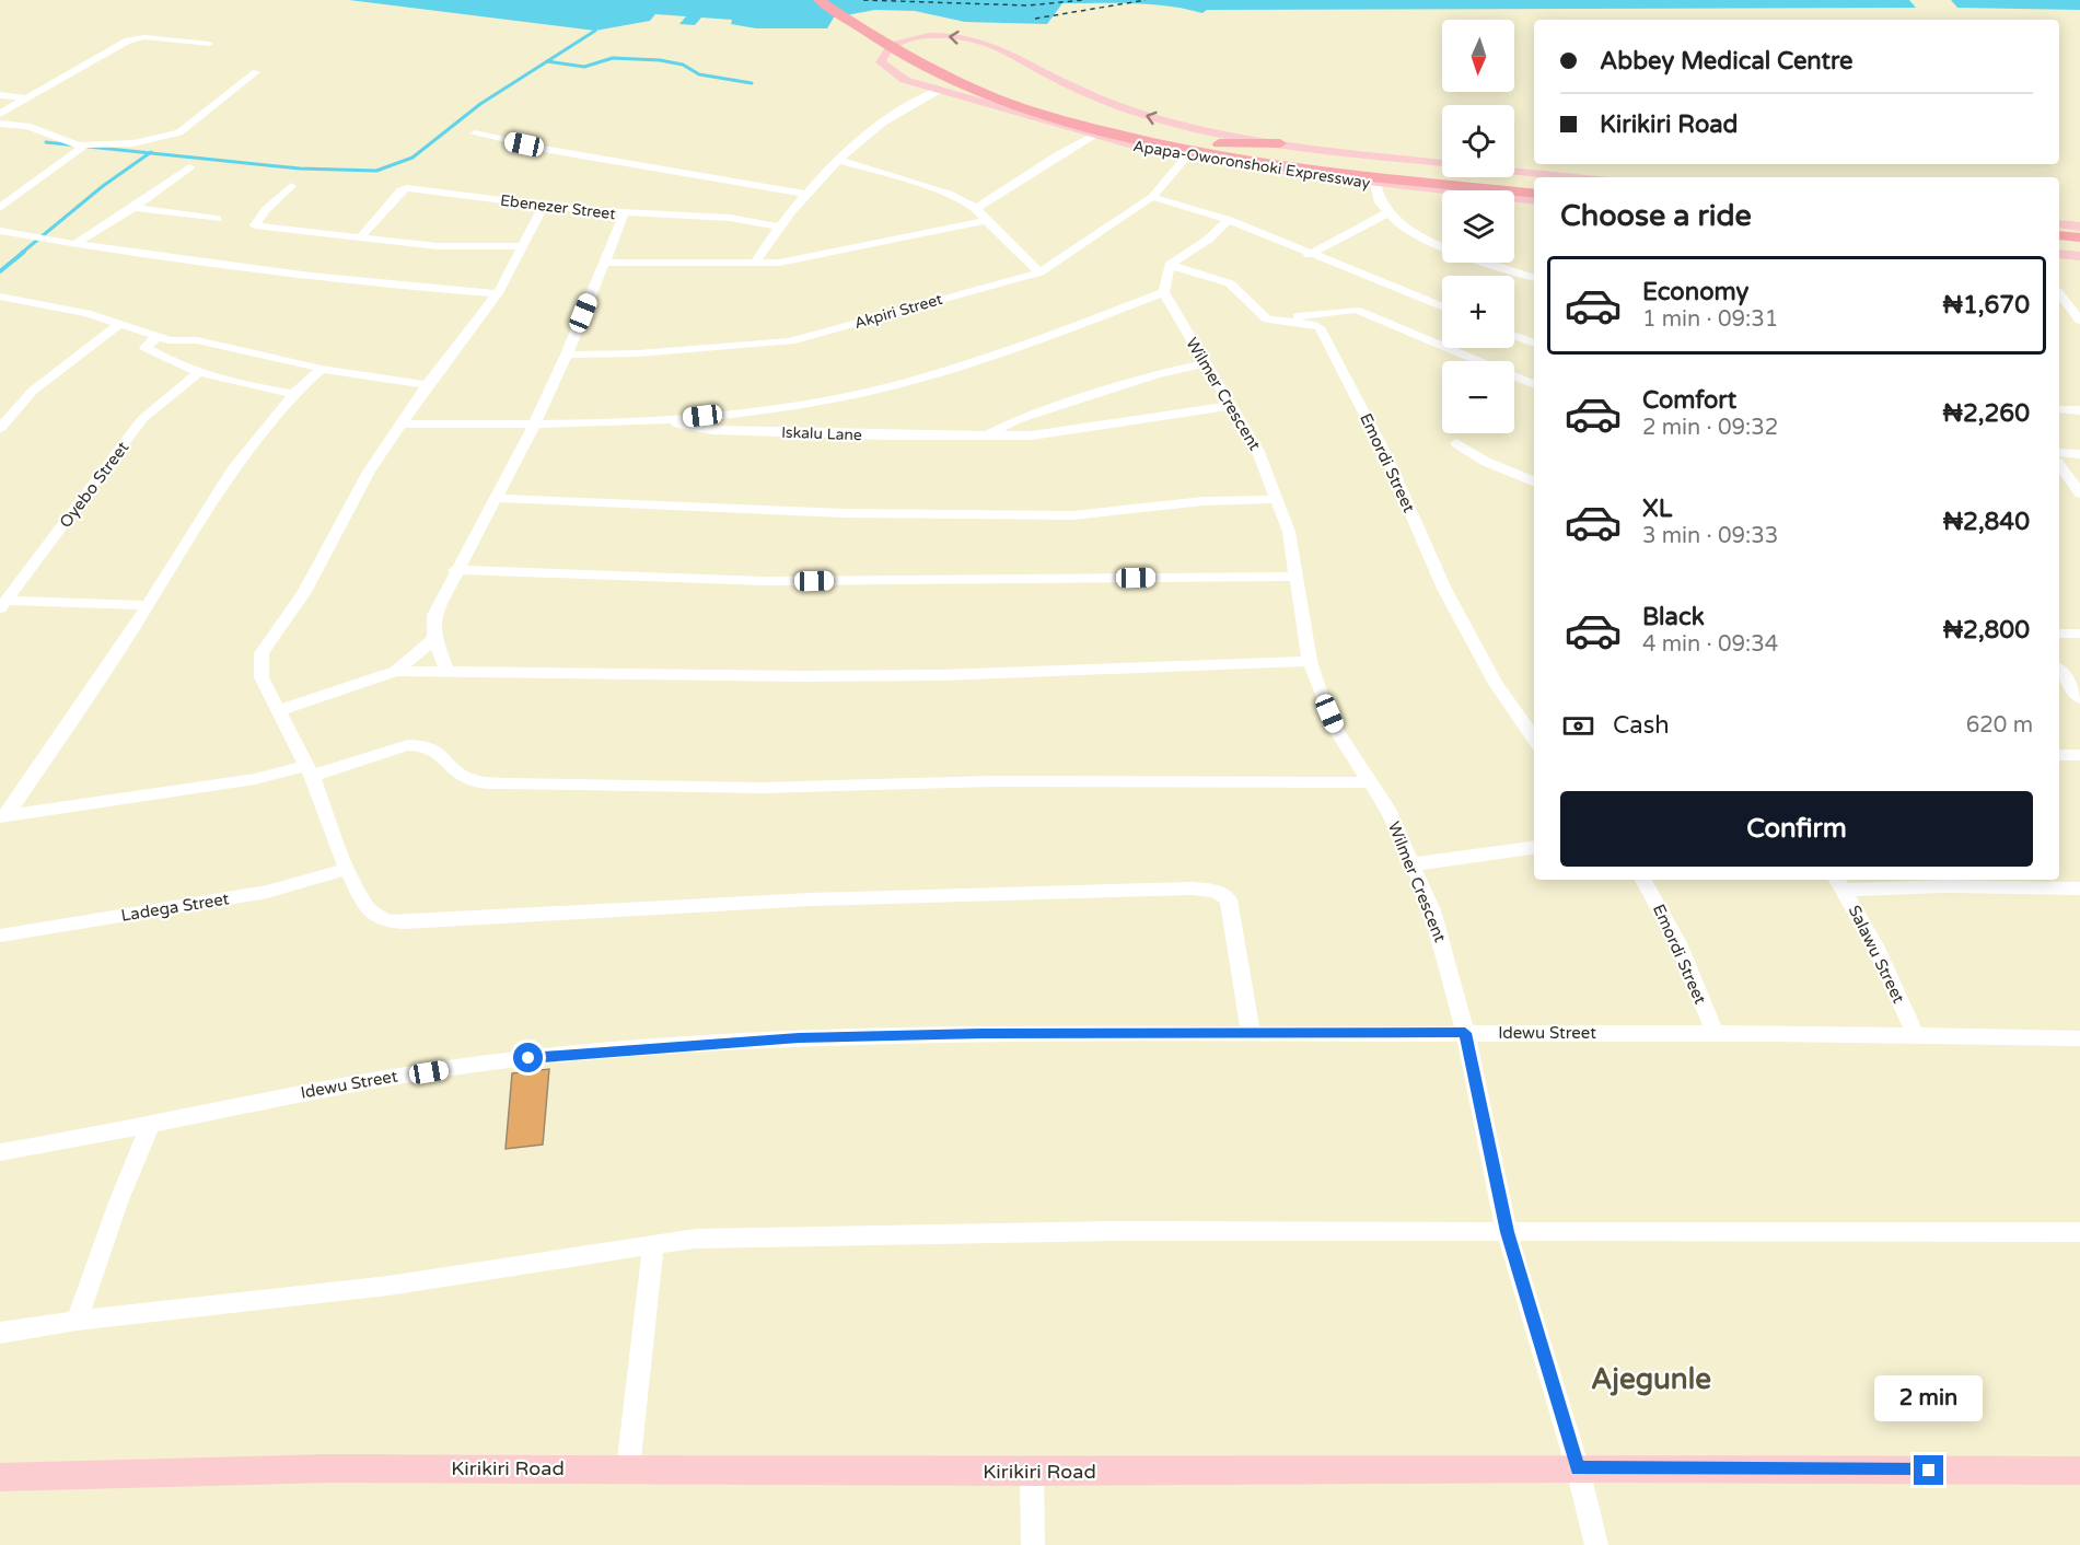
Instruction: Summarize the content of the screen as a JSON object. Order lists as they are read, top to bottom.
{
  "streets": {
    "highway": ["Apapa-Oworonshoki Expressway"],
    "main road": ["Kirikiri Road"],
    "street": [
      "Ebenezer Street",
      "Akpiri Street",
      "Wilmer Crescent",
      "Iskalu Lane",
      "Emordi Street",
      "Oyebo Street",
      "Ladega Street",
      "Salawu Street",
      "Idewu Street"
    ]
  },
  "crossings": [
    ["Apapa-Oworonshoki Expressway", "Akpiri Street"],
    ["Wilmer Crescent", "Iskalu Lane"],
    ["Wilmer Crescent", "Idewu Street"],
    ["Wilmer Crescent", "Kirikiri Road"],
    ["Emordi Street", "Idewu Street"],
    ["Salawu Street", "Idewu Street"]
  ],
  "districts": ["Ajegunle"],
  "north": "bottom",
  "page": {
    "map_buttons": ["+", "−"],
    "banner": ["Abbey Medical Centre", "Kirikiri Road"],
    "heading": "Choose a ride",
    "list": [
      {
        "name": "Economy",
        "note": "1 min · 09:31",
        "value": "₦1,670"
      },
      {
        "name": "Comfort",
        "note": "2 min · 09:32",
        "value": "₦2,260"
      },
      {
        "name": "XL",
        "note": "3 min · 09:33",
        "value": "₦2,840"
      },
      {
        "name": "Black",
        "note": "4 min · 09:34",
        "value": "₦2,800"
      }
    ],
    "pay": ["Cash", "620 m"],
    "buttons": "Confirm",
    "bubble": "2 min"
  }
}
